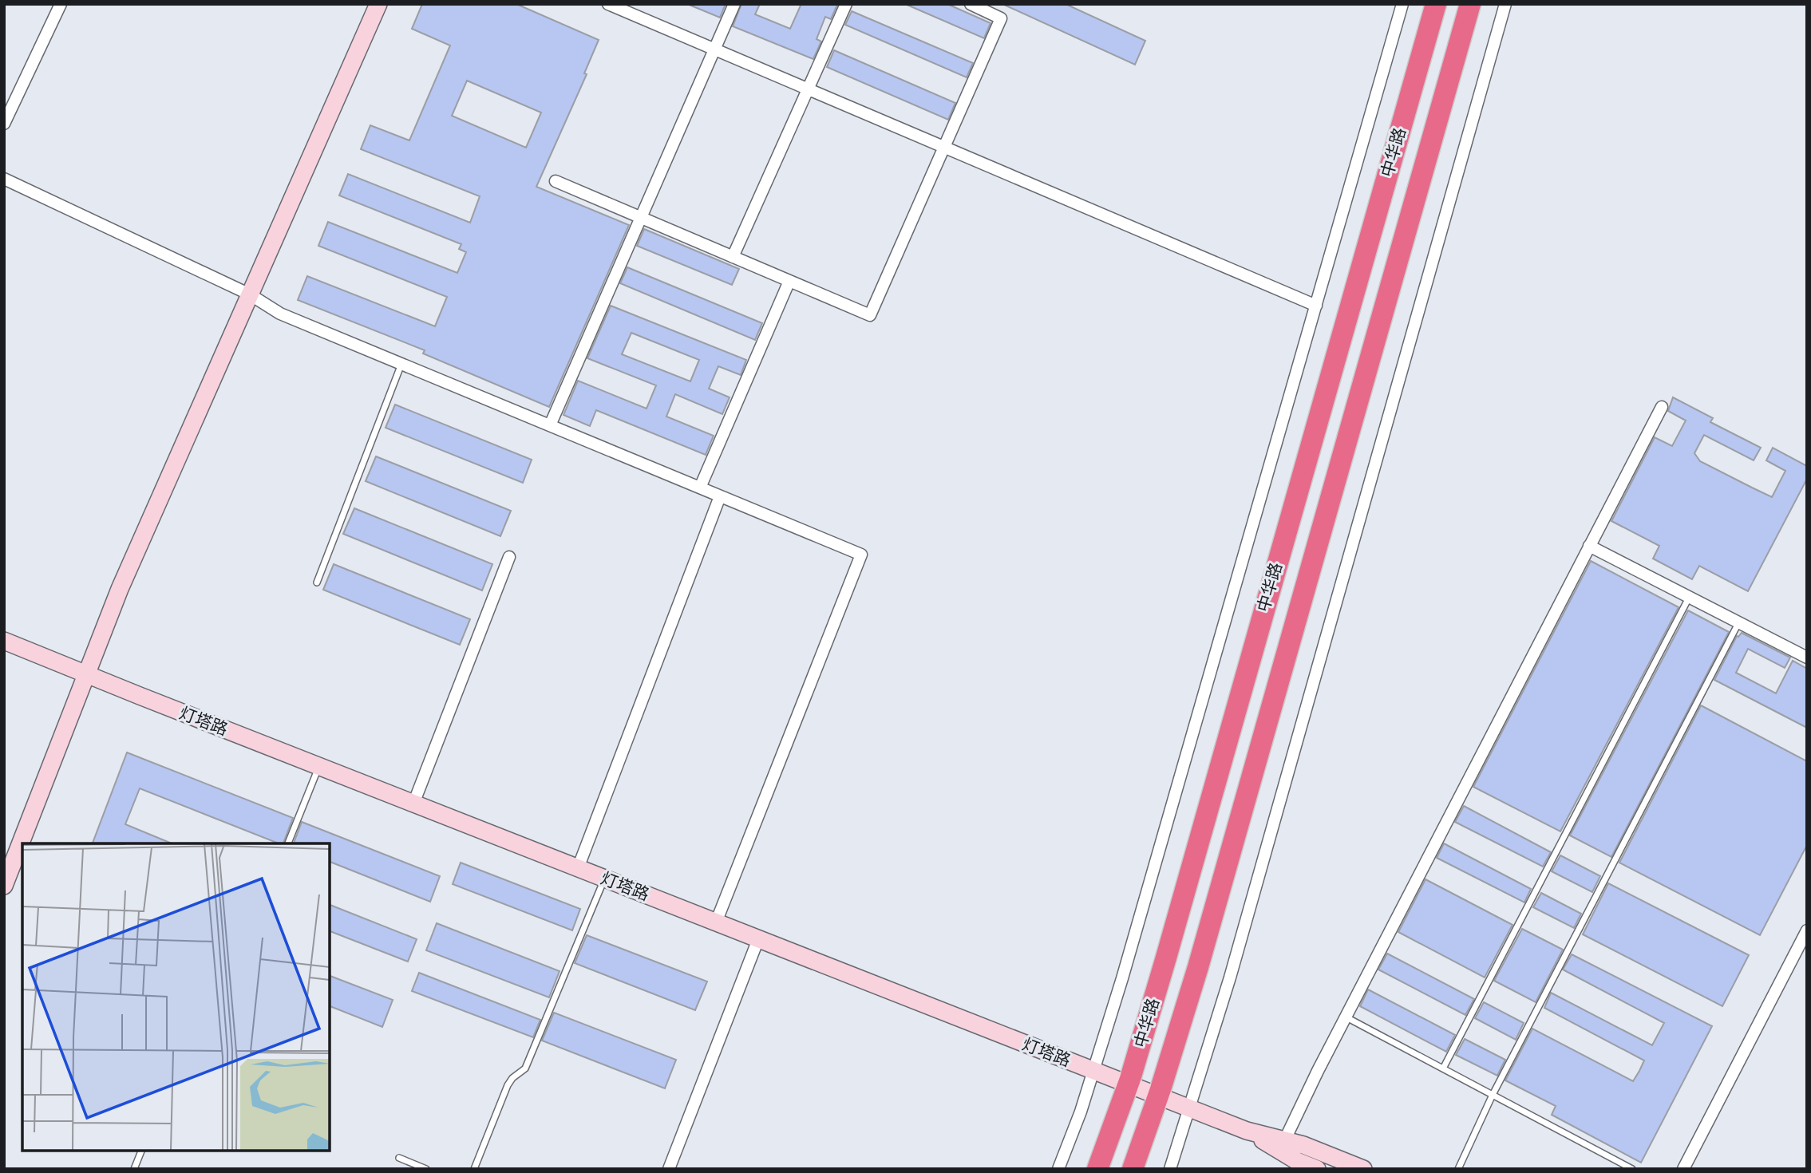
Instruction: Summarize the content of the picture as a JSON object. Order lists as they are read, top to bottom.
{
  "streets": {
    "highway": ["中华路"],
    "street": ["灯塔路"]
  },
  "crossings": [
    ["中华路", "灯塔路"]
  ]
}
